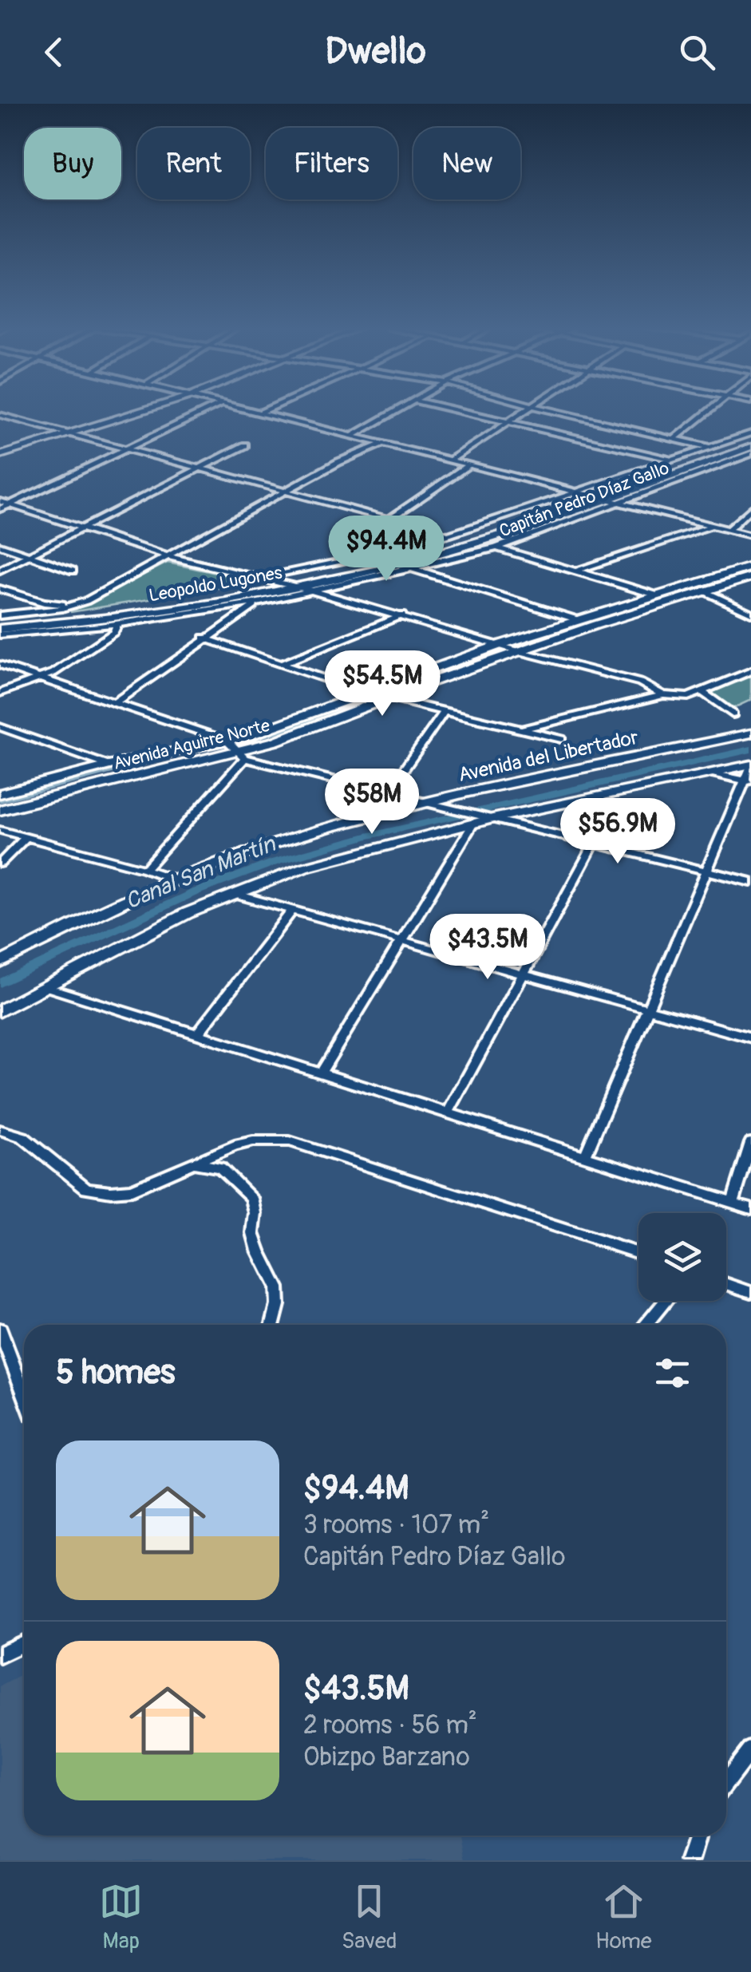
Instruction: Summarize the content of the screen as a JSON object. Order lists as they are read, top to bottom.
{
  "streets": {
    "main road": ["Leopoldo Lugones", "Avenida Aguirre Norte", "Avenida del Libertador"],
    "street": ["Capitán Pedro Díaz Gallo"]
  },
  "crossings": [
    ["Capitán Pedro Díaz Gallo", "Leopoldo Lugones"]
  ],
  "water": ["Canal San Martín"],
  "page": {
    "header": "Dwello",
    "chip": [
      "Buy",
      "Rent",
      "Filters",
      "New"
    ],
    "price": [
      "$94.4M",
      "$54.5M",
      "$58M",
      "$56.9M",
      "$43.5M"
    ],
    "heading": "5 homes",
    "list": [
      {
        "name": "$94.4M",
        "note": "3 rooms · 107 m² · Capitán Pedro Díaz Gallo"
      },
      {
        "name": "$43.5M",
        "note": "2 rooms · 56 m² · Obizpo Barzano"
      }
    ],
    "tabs": ["Map", "Saved", "Home"]
  }
}
